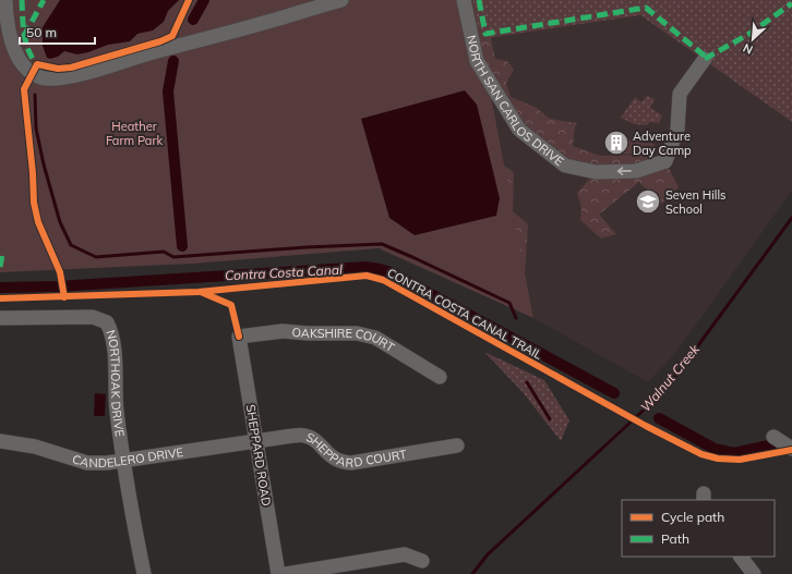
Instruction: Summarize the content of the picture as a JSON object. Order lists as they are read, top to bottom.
{
  "streets": {
    "street": [
      "NORTH SAN CARLOS DRIVE",
      "OAKSHIRE COURT",
      "NORTHOAK DRIVE",
      "SHEPPARD COURT",
      "CANDELERO DRIVE",
      "SHEPPARD ROAD"
    ],
    "cycle path": ["CONTRA COSTA CANAL TRAIL"]
  },
  "crossings": [
    ["OAKSHIRE COURT", "SHEPPARD ROAD"],
    ["NORTHOAK DRIVE", "CANDELERO DRIVE"],
    ["SHEPPARD COURT", "CANDELERO DRIVE"],
    ["SHEPPARD COURT", "SHEPPARD ROAD"],
    ["CANDELERO DRIVE", "SHEPPARD ROAD"]
  ],
  "water": ["Contra Costa Canal", "Walnut Creek"],
  "parks": ["Heather Farm Park"],
  "places": {
    "building": ["Adventure Day Camp"],
    "school or university": ["Seven Hills School"]
  },
  "legend": ["Cycle path", "Path"],
  "scale_bar": "50 m",
  "north": "bottom left"
}
